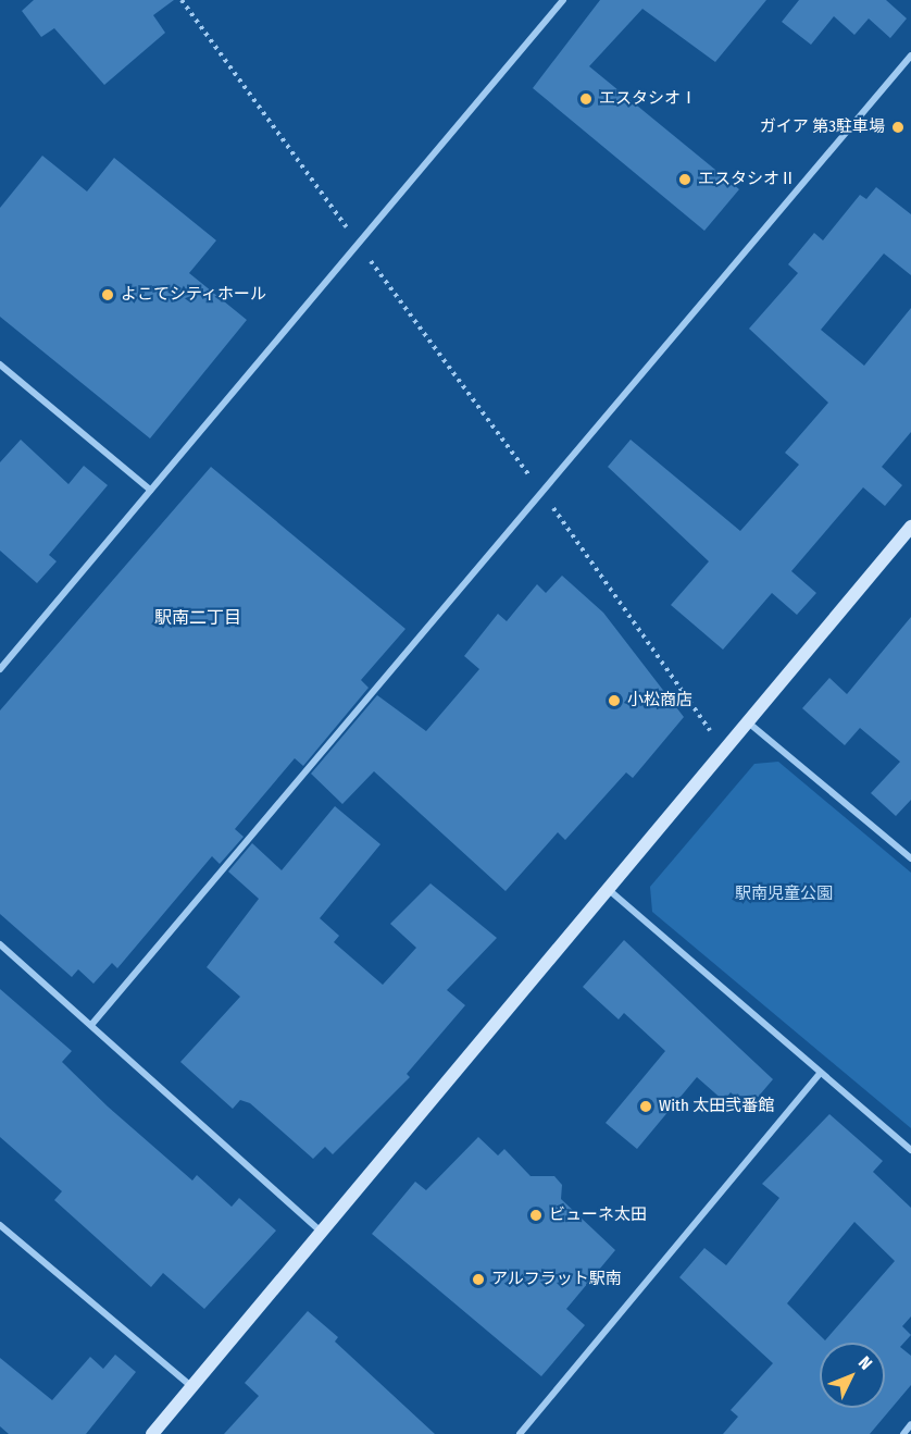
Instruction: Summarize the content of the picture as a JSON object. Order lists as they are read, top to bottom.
{
  "districts": ["駅南二丁目"],
  "parks": ["駅南児童公園"],
  "places": [
    "エスタシオⅠ",
    "ガイア 第3駐車場",
    "エスタシオⅡ",
    "よこてシティホール",
    "小松商店",
    "With 太田弐番館",
    "ビューネ太田",
    "アルフラット駅南"
  ],
  "north": "top right"
}
